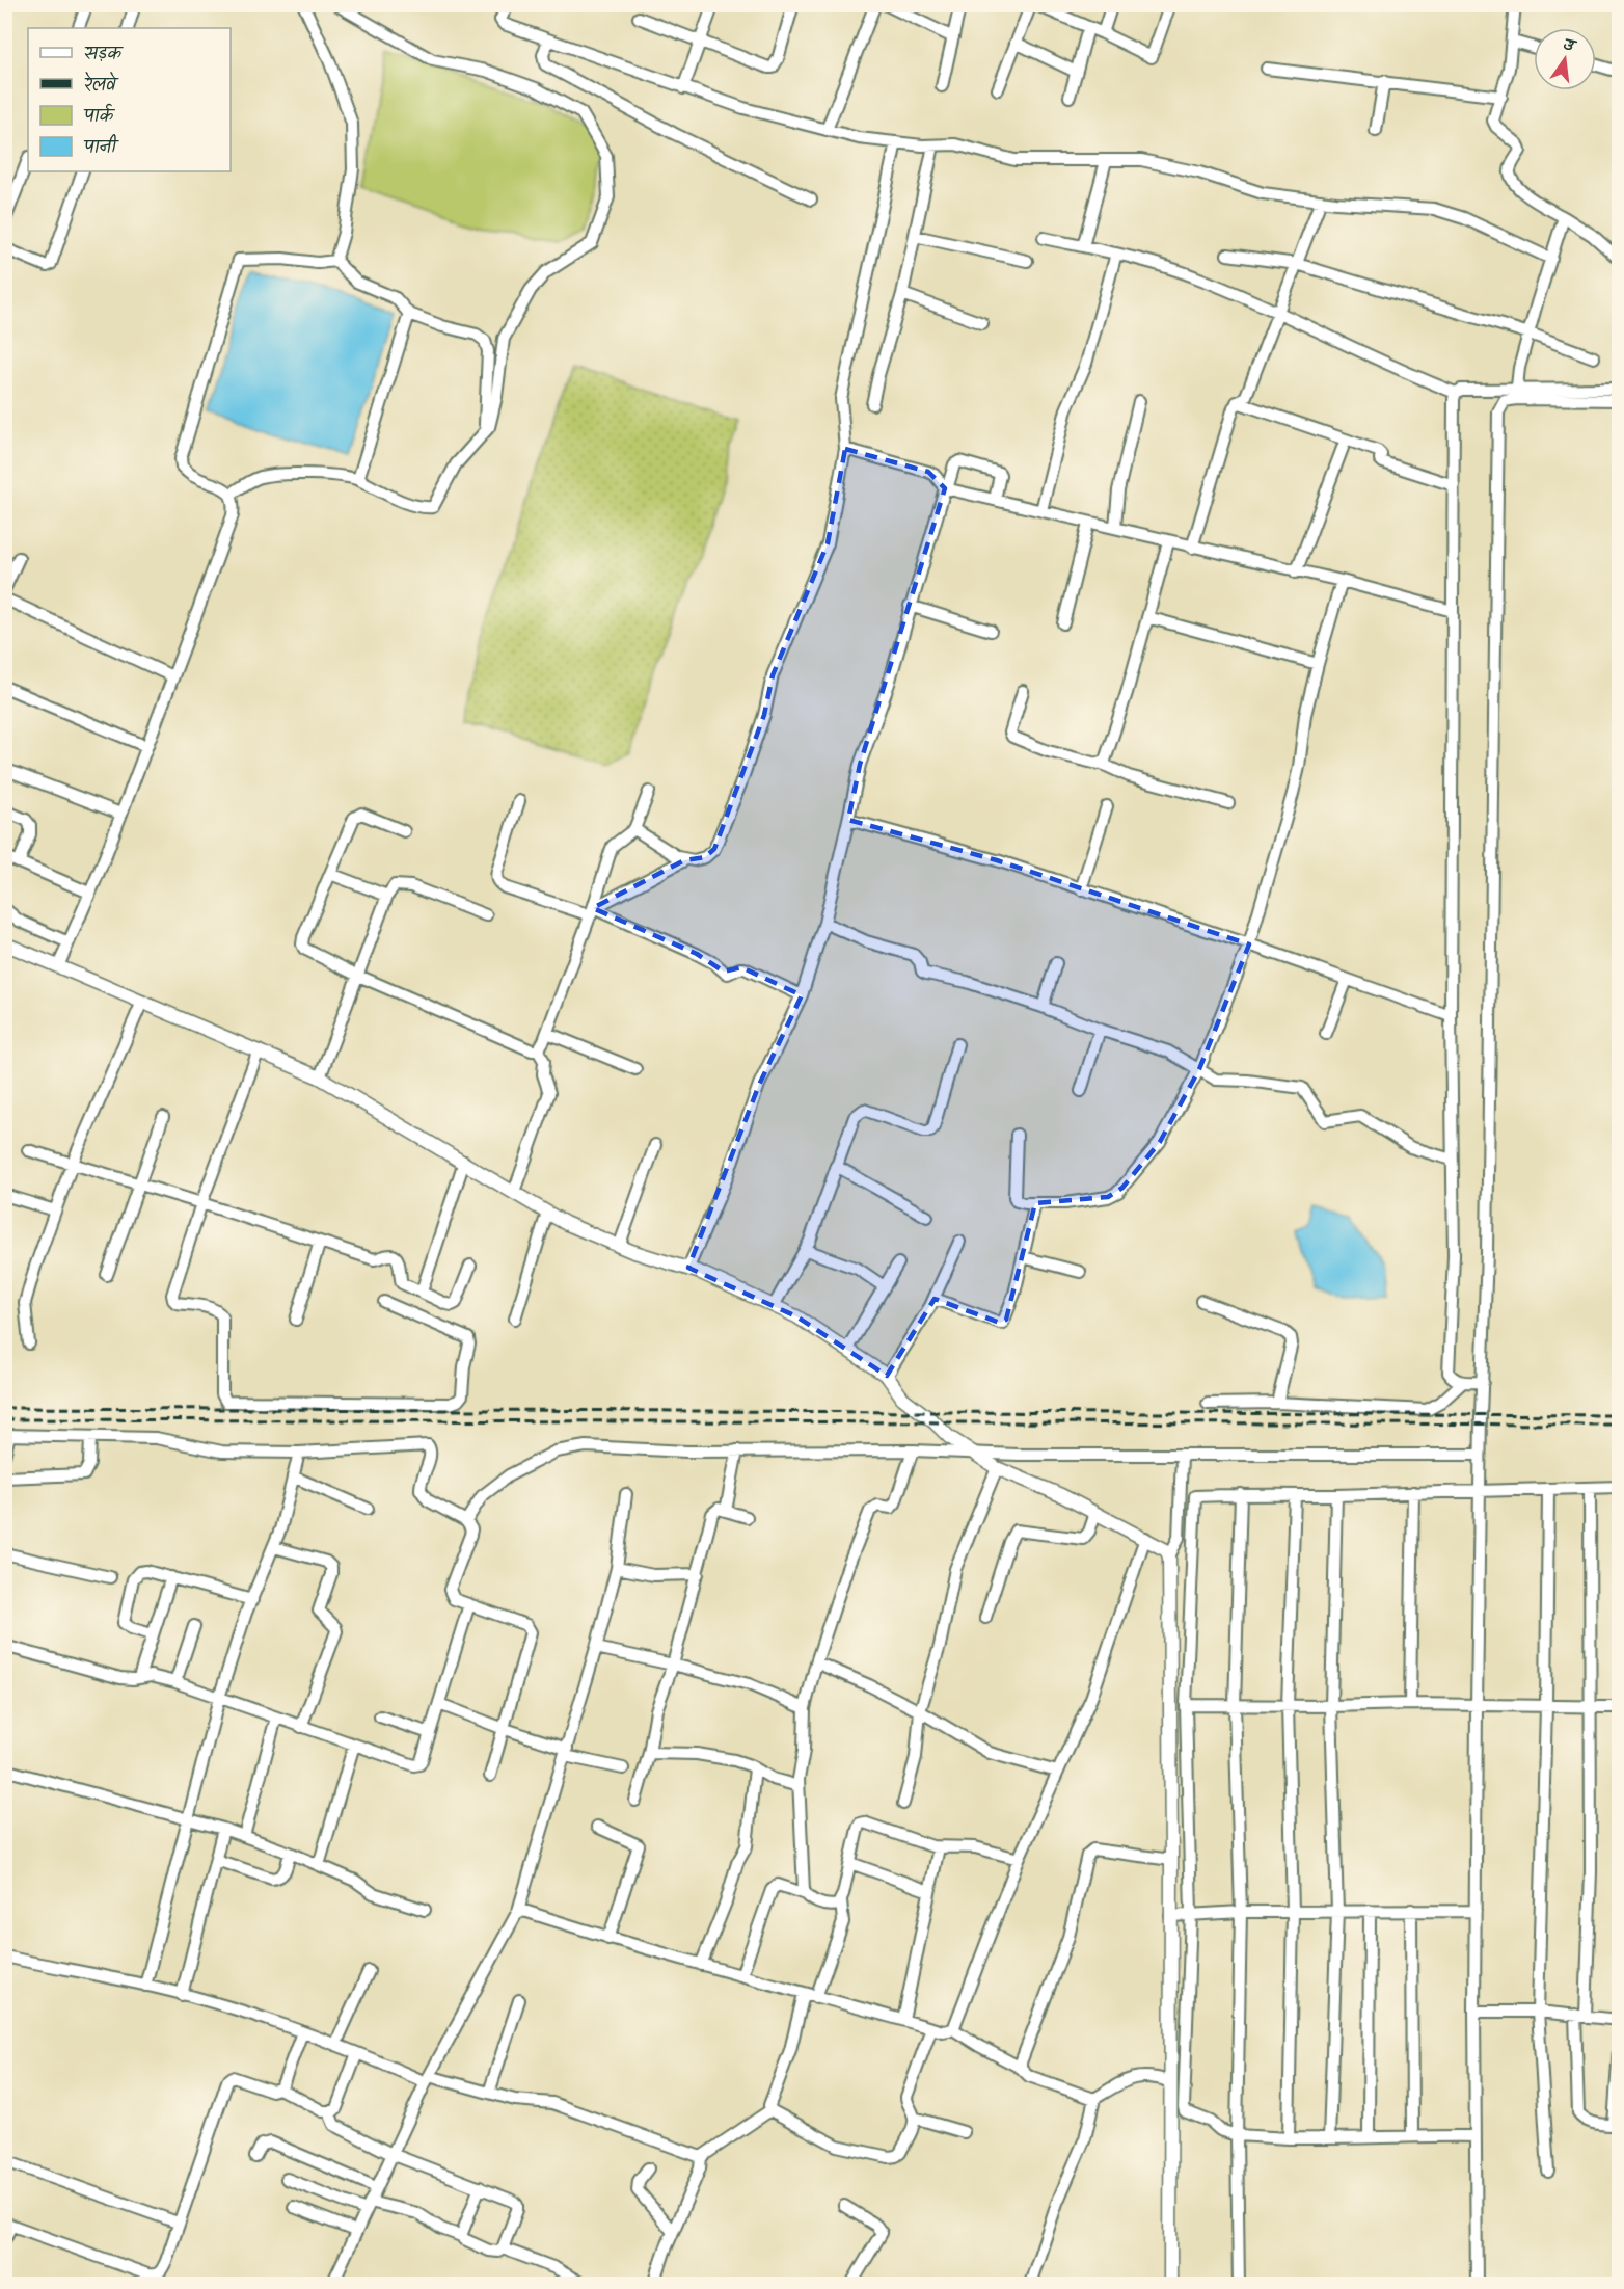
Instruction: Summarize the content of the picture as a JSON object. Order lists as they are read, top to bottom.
{
  "legend": [
    "सड़क",
    "रेलवे",
    "पार्क",
    "पानी"
  ],
  "north": "top"
}
